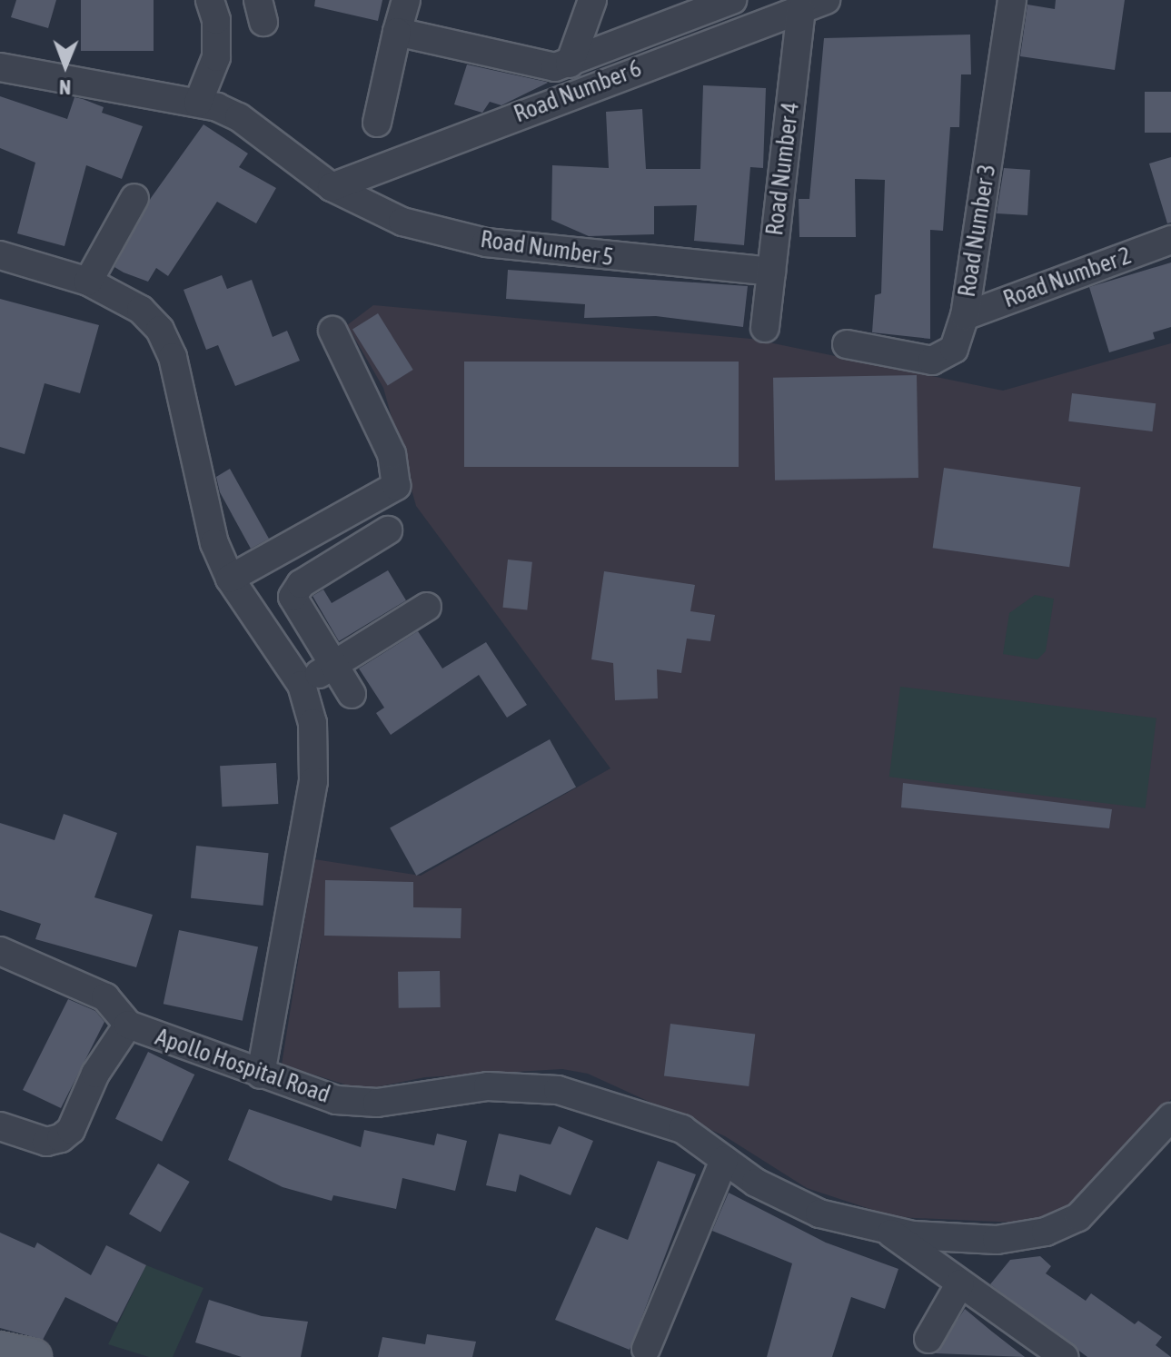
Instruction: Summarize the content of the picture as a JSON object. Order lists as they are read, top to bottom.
{
  "streets": {
    "street": [
      "Road Number 6",
      "Road Number 4",
      "Road Number 3",
      "Road Number 5",
      "Road Number 2",
      "Apollo Hospital Road"
    ]
  },
  "crossings": [
    ["Road Number 6", "Road Number 4"],
    ["Road Number 6", "Road Number 5"],
    ["Road Number 4", "Road Number 5"],
    ["Road Number 3", "Road Number 2"]
  ],
  "north": "bottom"
}
